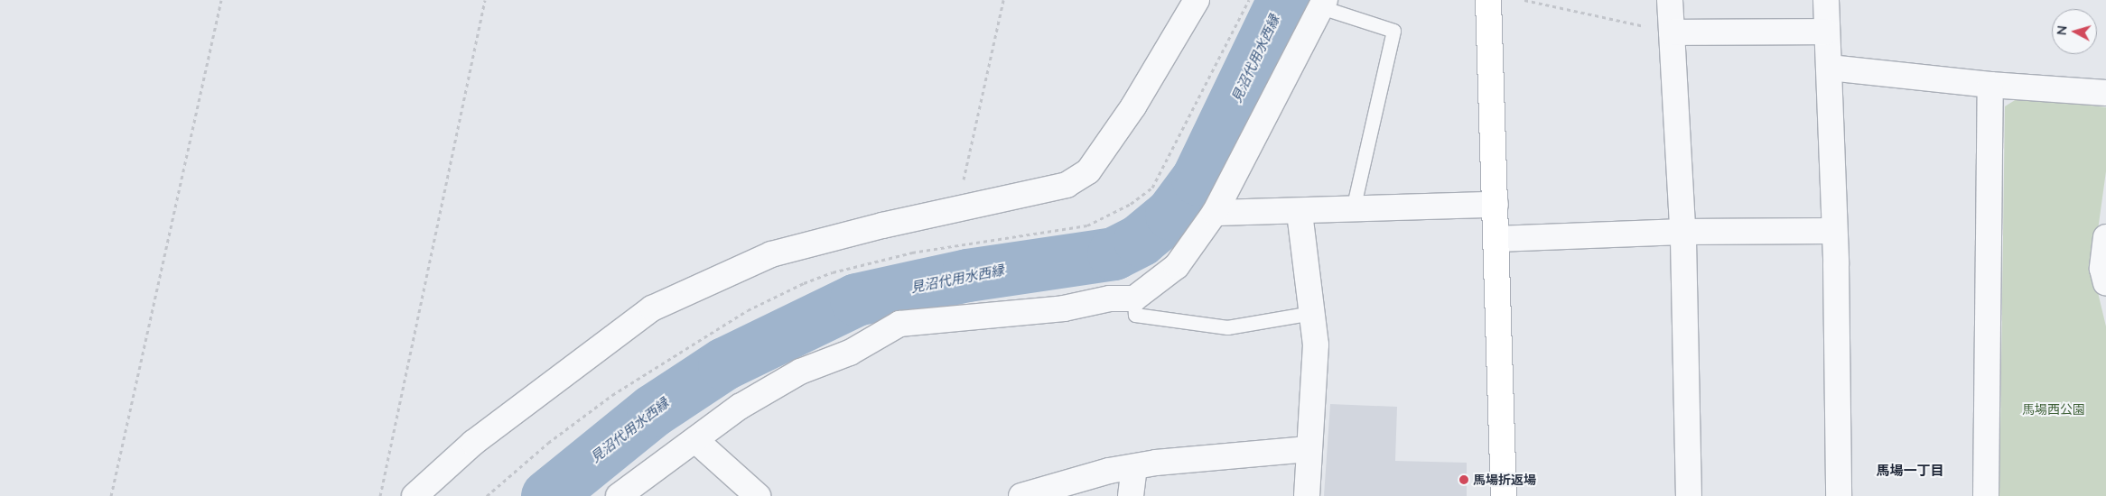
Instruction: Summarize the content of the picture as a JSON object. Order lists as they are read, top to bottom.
{
  "districts": ["馬場一丁目"],
  "water": ["見沼代用水西縁"],
  "parks": ["馬場西公園"],
  "places": ["馬場折返場"],
  "north": "left"
}
